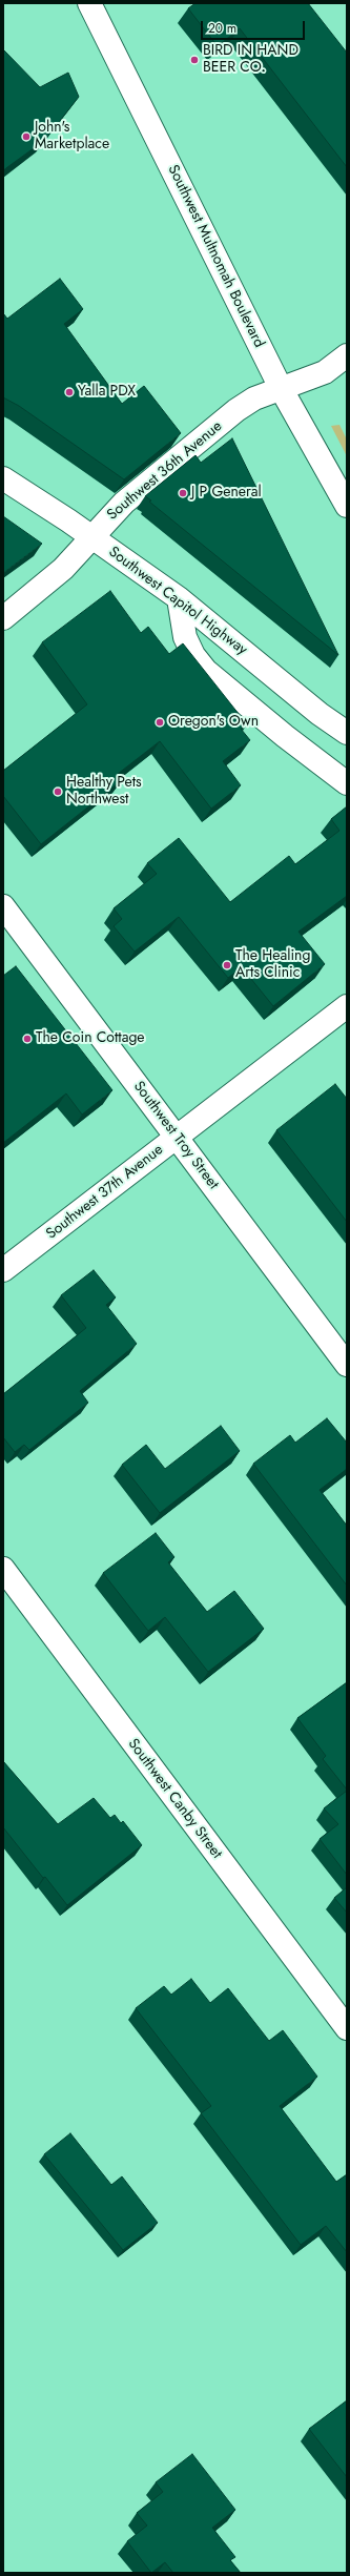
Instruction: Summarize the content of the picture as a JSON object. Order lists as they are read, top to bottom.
{
  "streets": {
    "street": [
      "Southwest Multnomah Boulevard",
      "Southwest 36th Avenue",
      "Southwest Capitol Highway",
      "Southwest Troy Street",
      "Southwest 37th Avenue",
      "Southwest Canby Street"
    ]
  },
  "crossings": [
    ["Southwest Multnomah Boulevard", "Southwest 36th Avenue"],
    ["Southwest 36th Avenue", "Southwest Capitol Highway"],
    ["Southwest Troy Street", "Southwest 37th Avenue"]
  ],
  "places": [
    "BIRD IN HAND BEER CO.",
    "John's Marketplace",
    "Yalla PDX",
    "J P General",
    "Oregon's Own",
    "Healthy Pets Northwest",
    "The Healing Arts Clinic",
    "The Coin Cottage"
  ],
  "scale_bar": "20 m"
}
